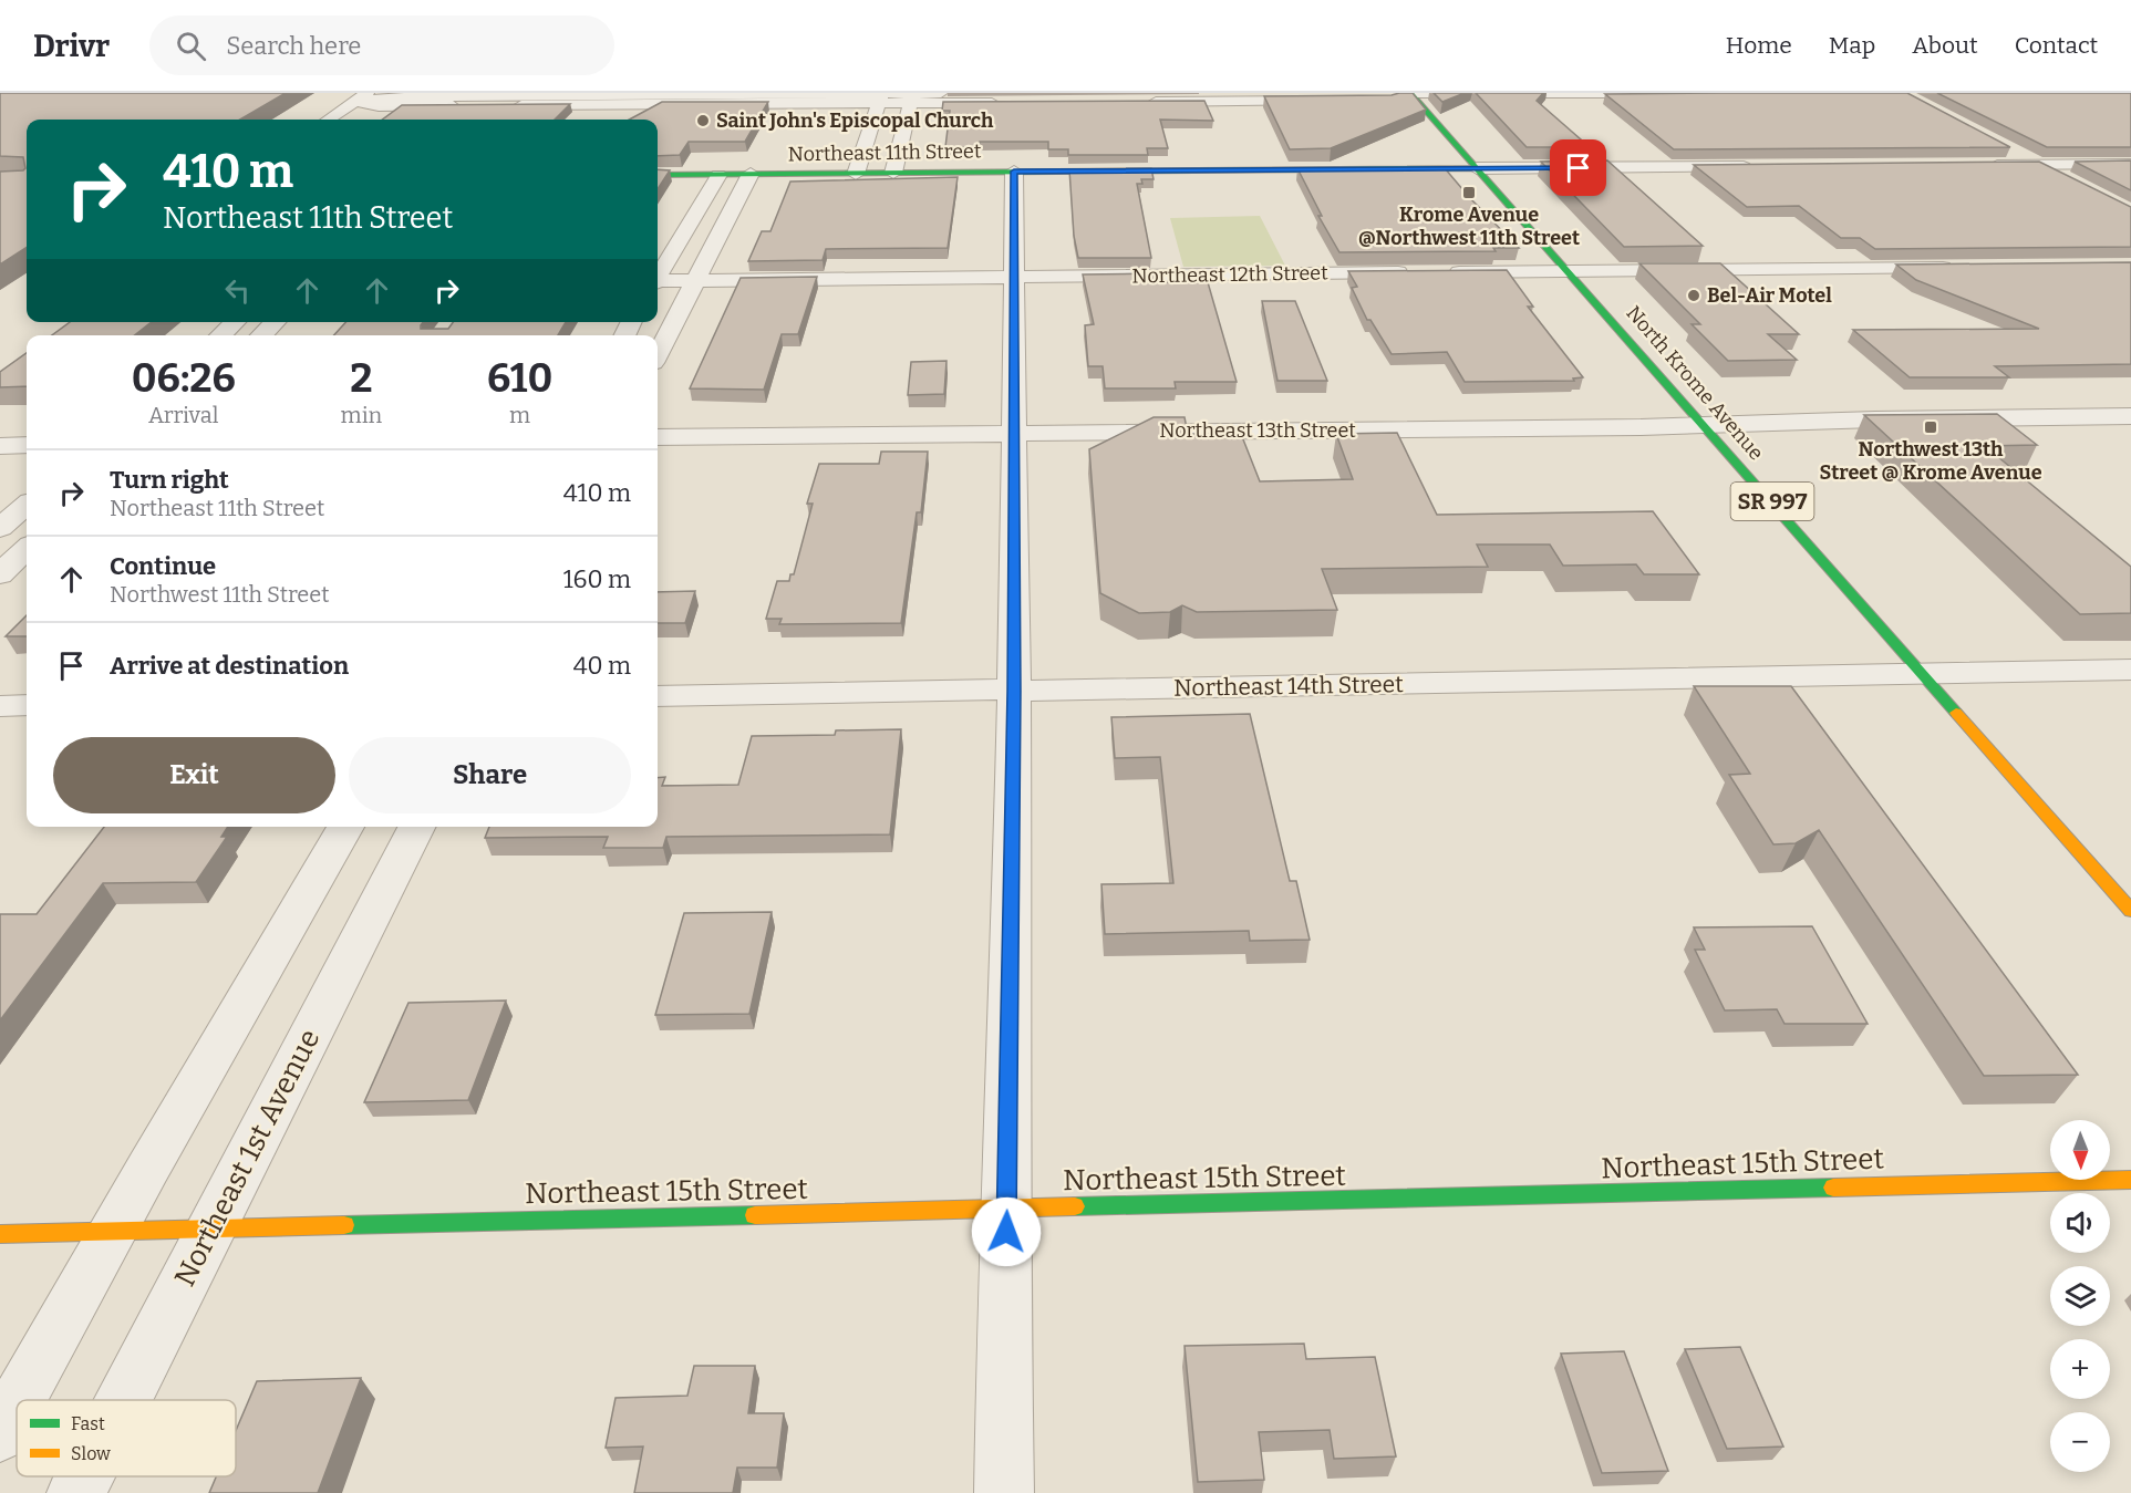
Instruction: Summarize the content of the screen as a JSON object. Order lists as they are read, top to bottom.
{
  "streets": {
    "main road": [
      "Northeast 11th Street",
      "North Krome Avenue",
      "SR 997",
      "Northeast 15th Street"
    ],
    "street": [
      "Northeast 12th Street",
      "Northeast 13th Street",
      "Northeast 14th Street",
      "Northeast 1st Avenue"
    ]
  },
  "crossings": [
    ["Northeast 11th Street", "North Krome Avenue"],
    ["North Krome Avenue", "Northeast 13th Street"],
    ["North Krome Avenue", "Northeast 14th Street"],
    ["Northeast 1st Avenue", "Northeast 15th Street"]
  ],
  "places": {
    "other": ["Saint John's Episcopal Church", "Bel-Air Motel"],
    "transit": ["Krome Avenue @Northwest 11th Street", "Northwest 13th Street @ Krome Avenue"]
  },
  "legend": ["Fast", "Slow"],
  "north": "bottom",
  "page": {
    "header": "Drivr",
    "search": "Search here",
    "nav": [
      "Home",
      "Map",
      "About",
      "Contact"
    ],
    "turn": ["410 m", "Northeast 11th Street"],
    "eta": [
      "06:26",
      "Arrival",
      "2",
      "min",
      "610",
      "m"
    ],
    "list": [
      {
        "name": "Turn right",
        "note": "Northeast 11th Street",
        "value": "410 m"
      },
      {
        "name": "Continue",
        "note": "Northwest 11th Street",
        "value": "160 m"
      },
      {
        "name": "Arrive at destination",
        "value": "40 m"
      }
    ],
    "buttons": ["Exit", "Share"],
    "map_buttons": ["+", "−"]
  }
}
